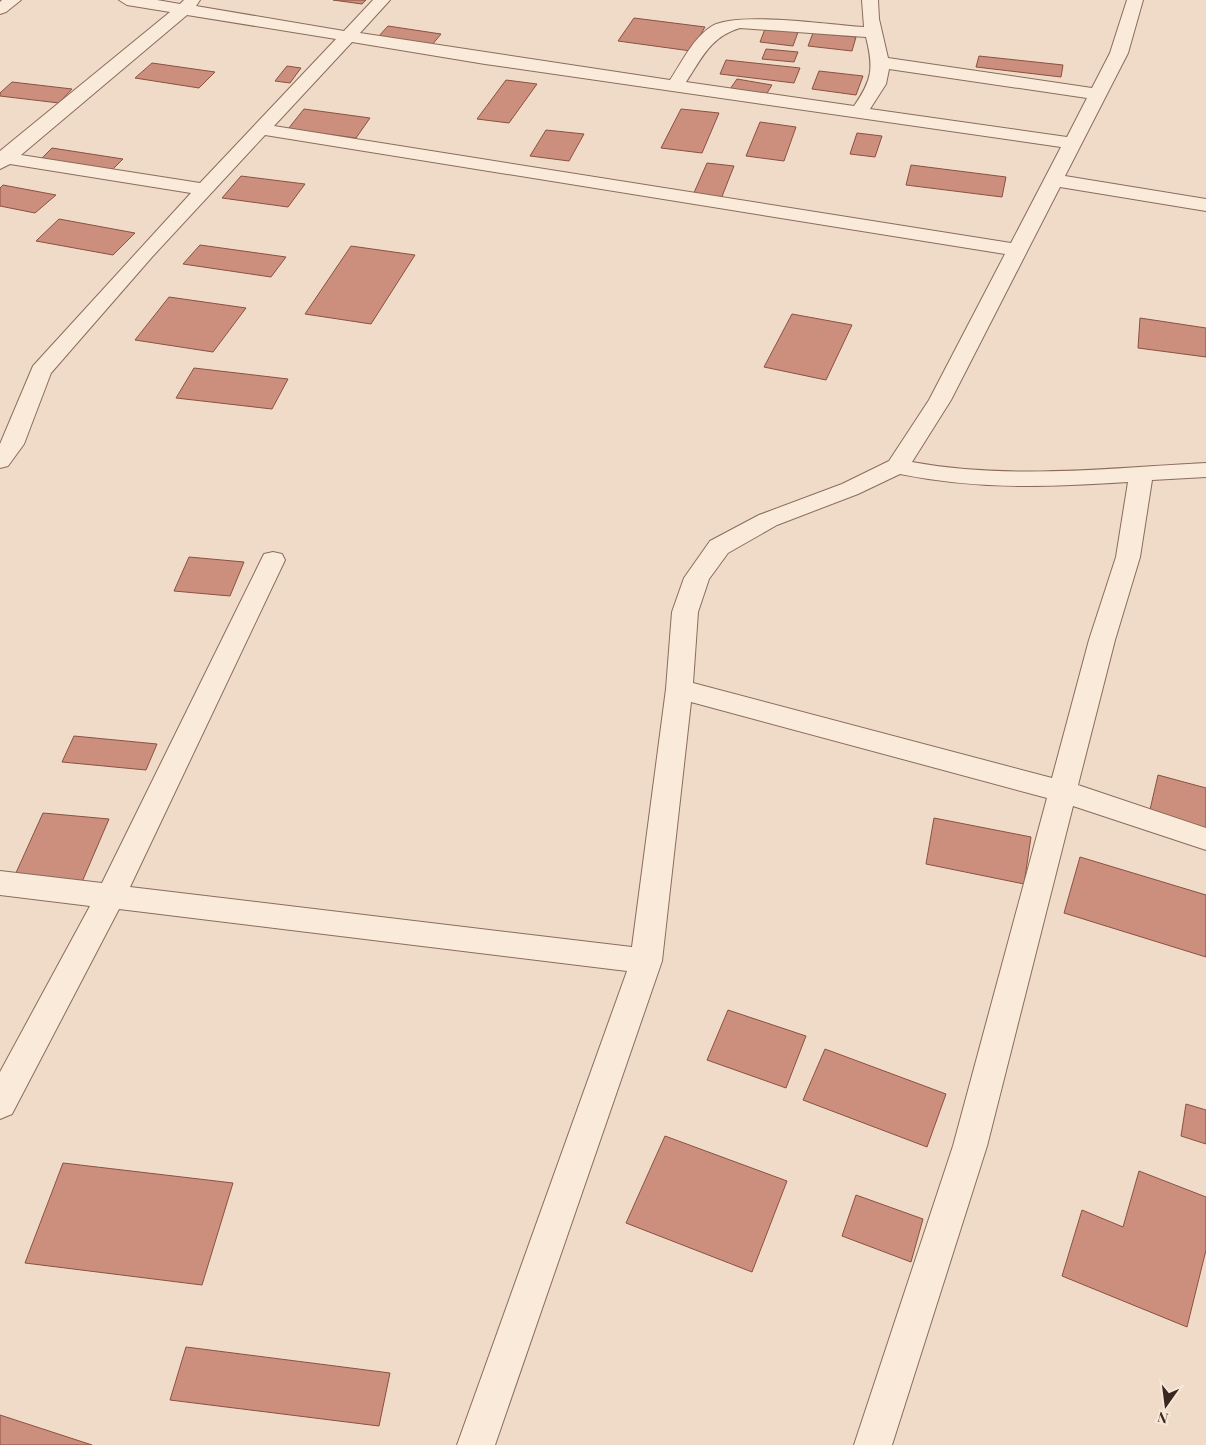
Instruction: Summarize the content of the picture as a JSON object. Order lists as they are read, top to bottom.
{
  "north": "bottom"
}
